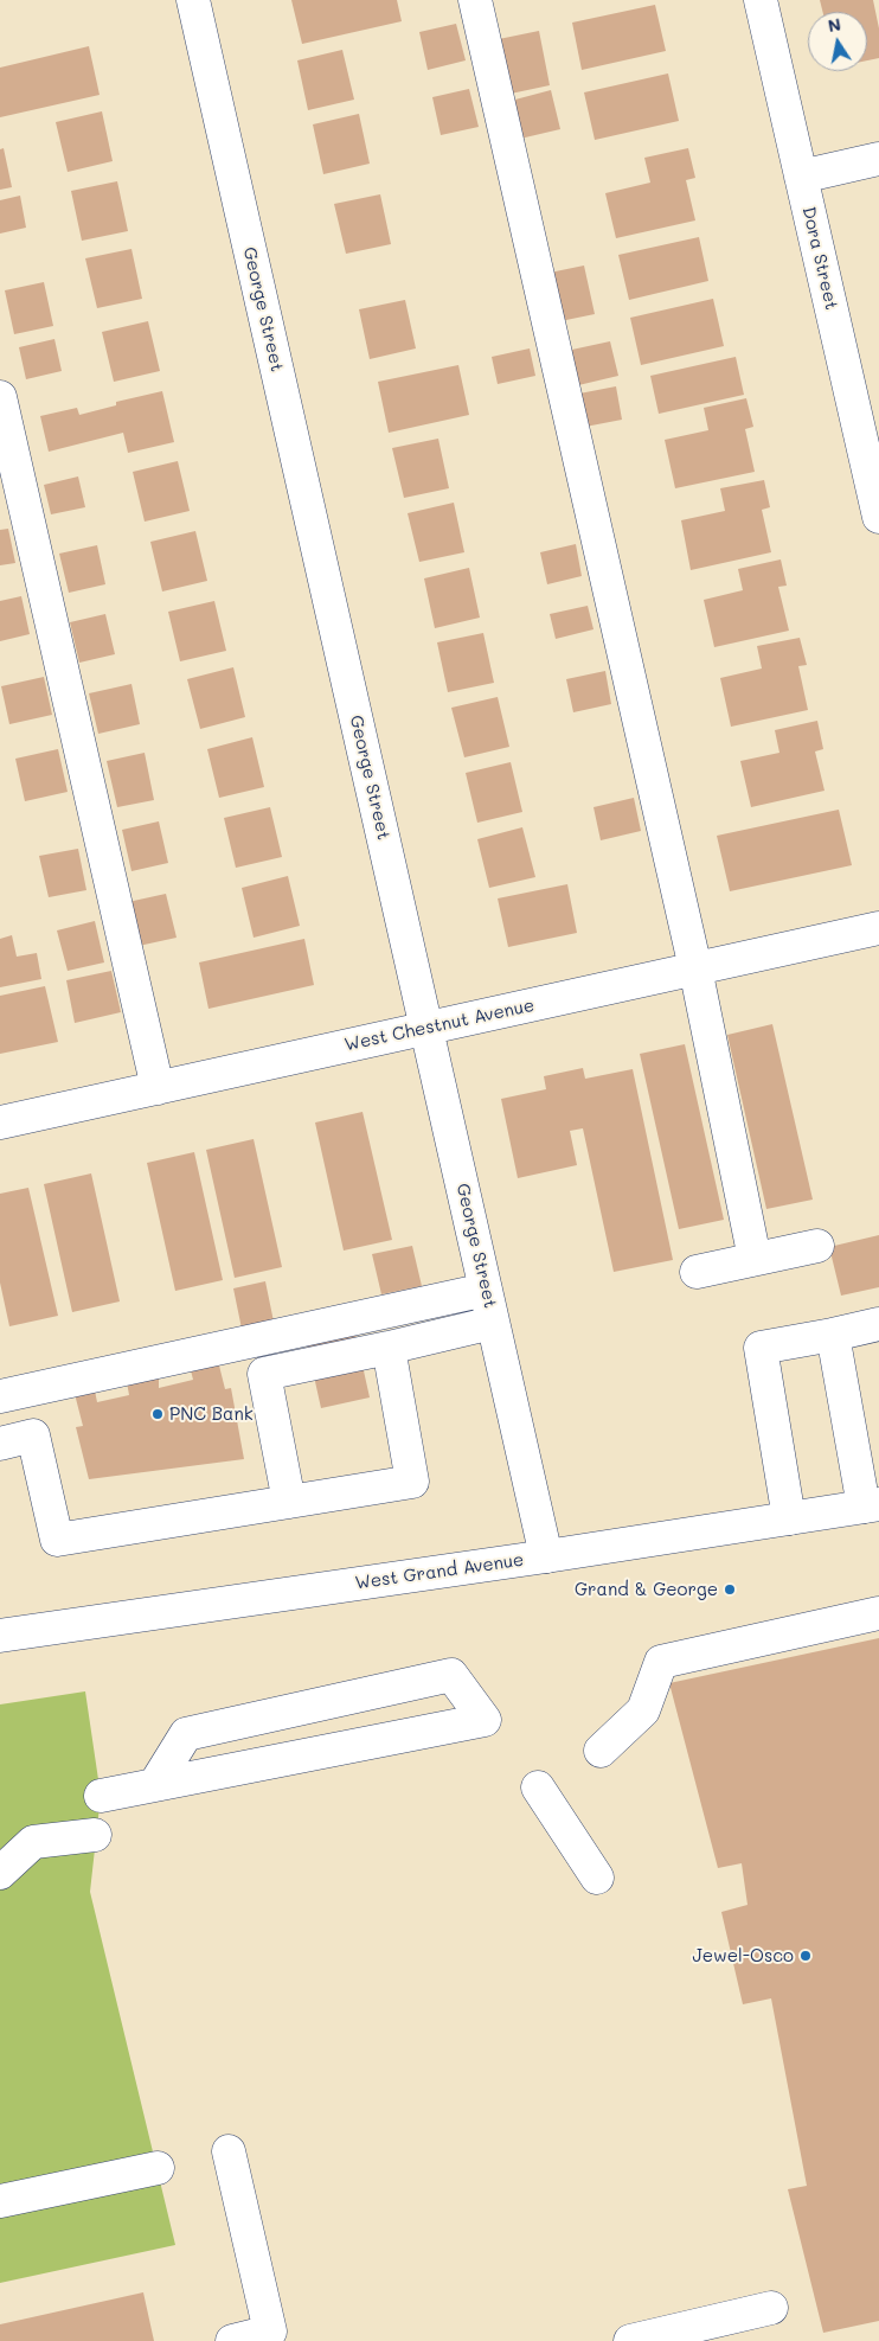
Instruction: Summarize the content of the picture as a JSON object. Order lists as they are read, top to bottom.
{
  "streets": {
    "street": [
      "Dora Street",
      "George Street",
      "West Chestnut Avenue",
      "West Grand Avenue"
    ]
  },
  "crossings": [
    ["George Street", "West Chestnut Avenue"],
    ["George Street", "West Grand Avenue"]
  ],
  "places": ["PNC Bank", "Grand & George", "Jewel-Osco"],
  "north": "top"
}
